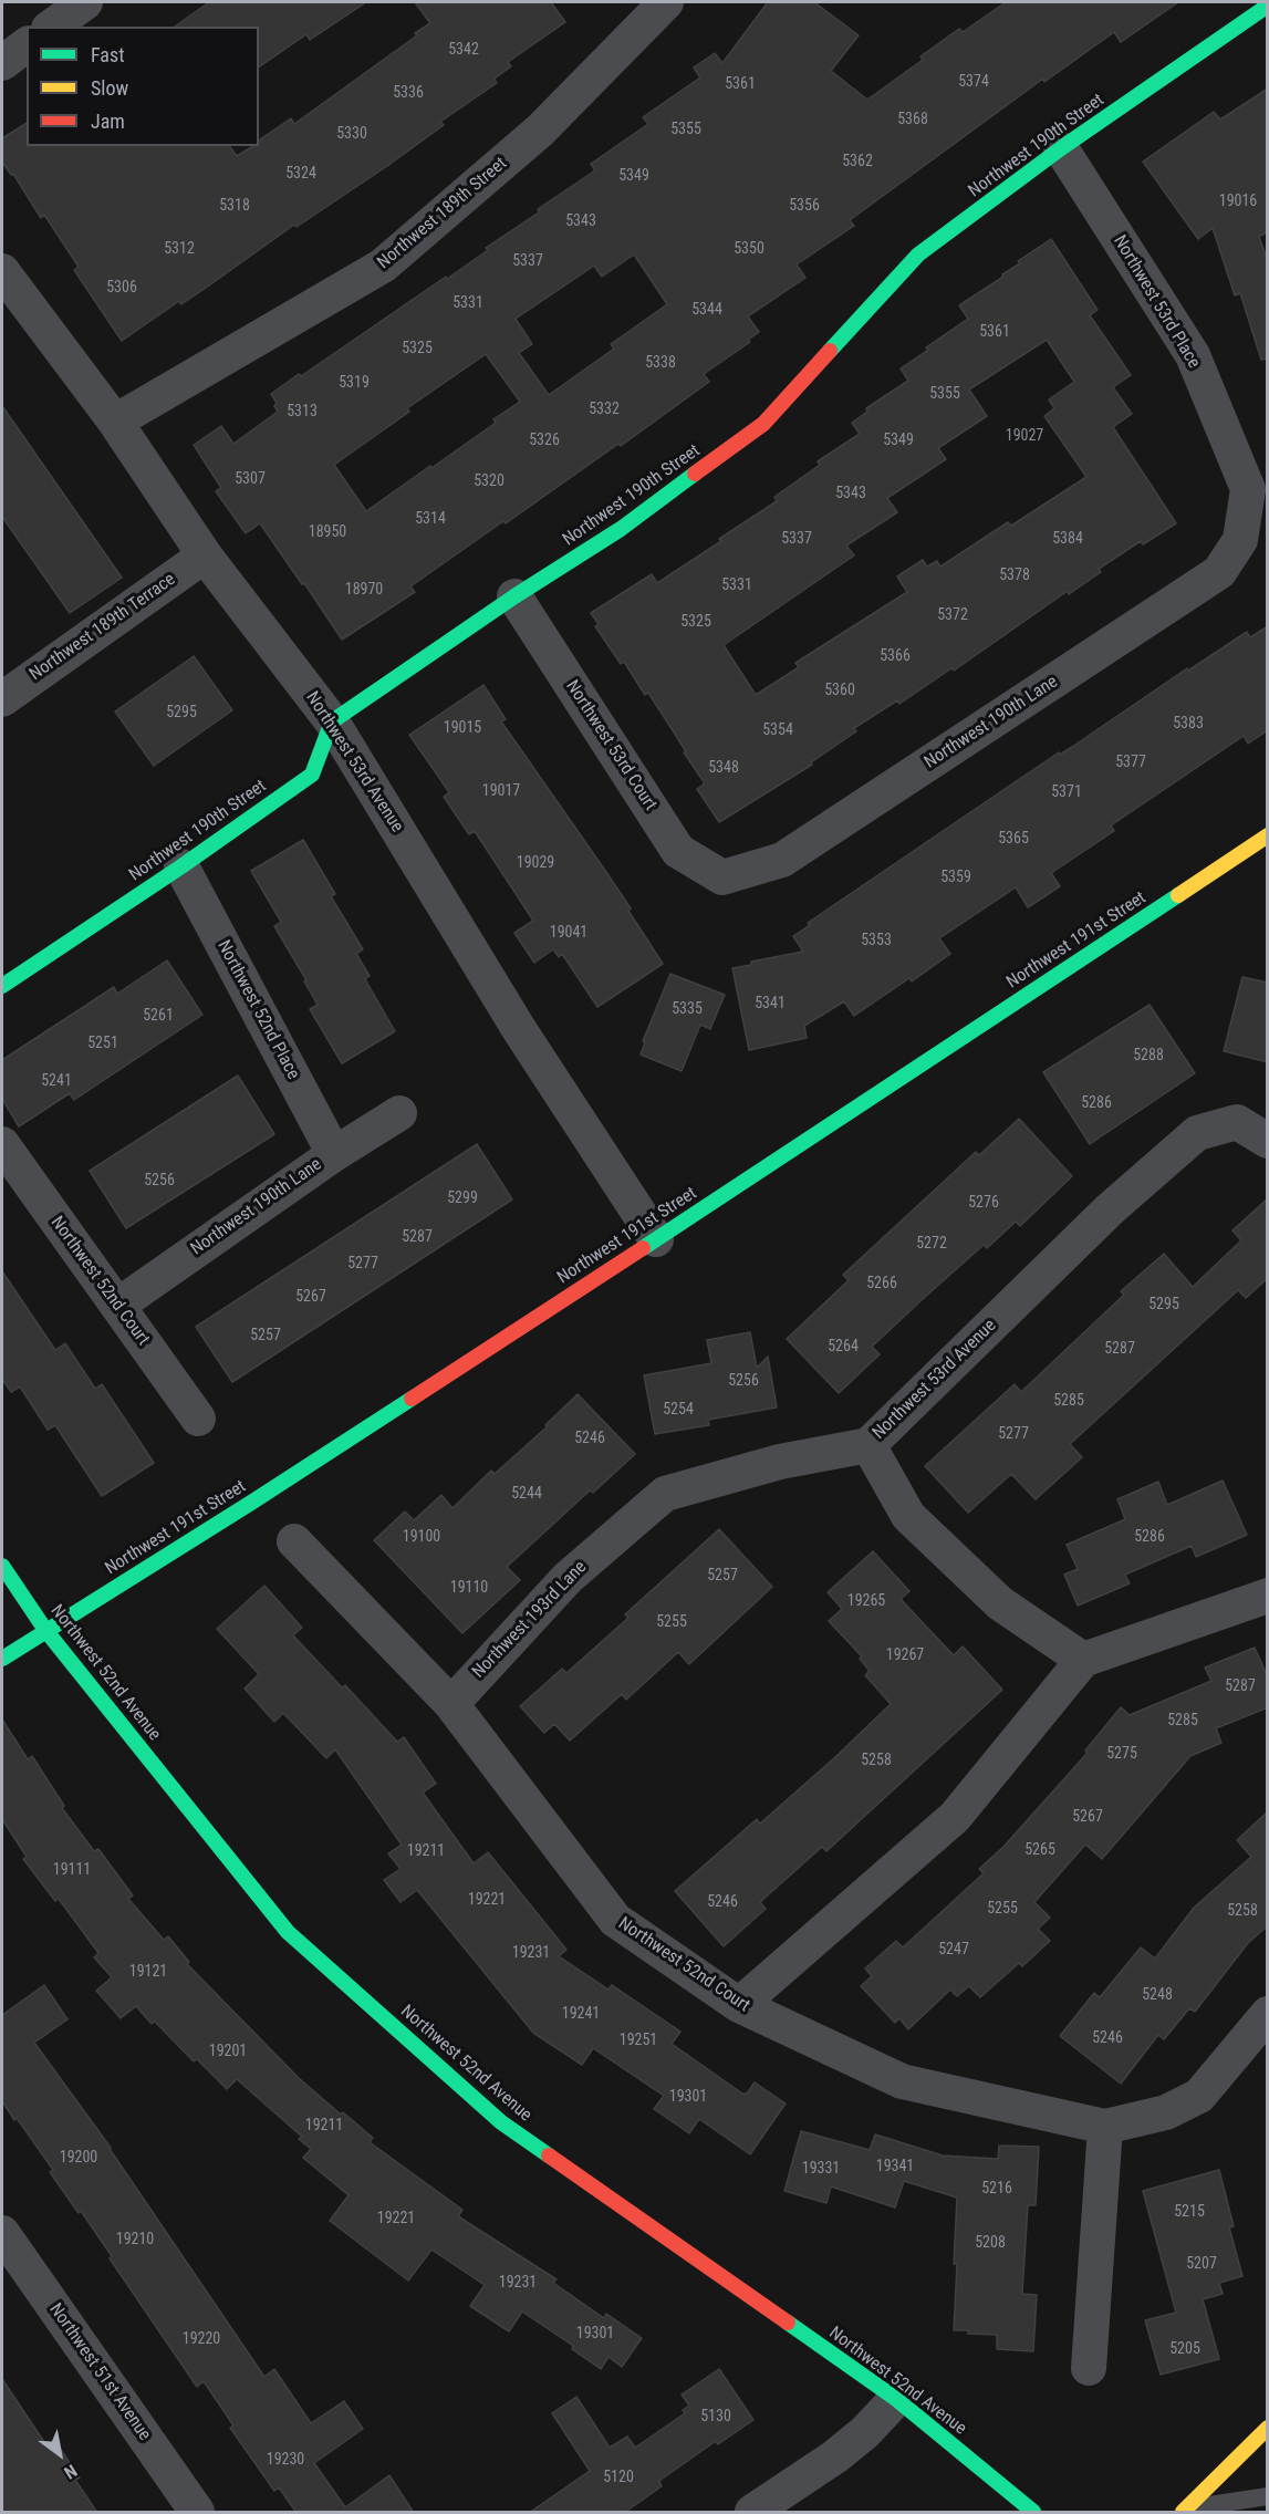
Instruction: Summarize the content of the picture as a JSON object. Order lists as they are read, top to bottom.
{
  "streets": {
    "street": [
      "Northwest 190th Street",
      "Northwest 189th Street",
      "Northwest 53rd Place",
      "Northwest 189th Terrace",
      "Northwest 190th Lane",
      "Northwest 53rd Court",
      "Northwest 53rd Avenue",
      "Northwest 191st Street",
      "Northwest 52nd Place",
      "Northwest 52nd Court",
      "Northwest 193rd Lane",
      "Northwest 52nd Avenue",
      "Northwest 51st Avenue"
    ]
  },
  "crossings": [
    ["Northwest 190th Street", "Northwest 53rd Place"],
    ["Northwest 190th Street", "Northwest 53rd Court"],
    ["Northwest 190th Street", "Northwest 53rd Avenue"],
    ["Northwest 190th Street", "Northwest 52nd Place"],
    ["Northwest 189th Street", "Northwest 53rd Avenue"],
    ["Northwest 53rd Place", "Northwest 190th Lane"],
    ["Northwest 189th Terrace", "Northwest 53rd Avenue"],
    ["Northwest 190th Lane", "Northwest 53rd Court"],
    ["Northwest 190th Lane", "Northwest 52nd Place"],
    ["Northwest 190th Lane", "Northwest 52nd Court"],
    ["Northwest 53rd Avenue", "Northwest 191st Street"],
    ["Northwest 53rd Avenue", "Northwest 193rd Lane"],
    ["Northwest 191st Street", "Northwest 52nd Avenue"],
    ["Northwest 52nd Court", "Northwest 193rd Lane"]
  ],
  "house_numbers": [
    "5342",
    "5374",
    "5361",
    "5336",
    "5368",
    "5355",
    "5330",
    "5362",
    "5324",
    "5349",
    "19016",
    "5318",
    "5356",
    "5343",
    "5312",
    "5350",
    "5337",
    "5306",
    "5331",
    "5344",
    "5361",
    "5325",
    "5338",
    "5319",
    "5355",
    "5332",
    "5313",
    "19027",
    "5326",
    "5349",
    "5307",
    "5320",
    "5343",
    "5314",
    "18950",
    "5337",
    "5384",
    "5378",
    "5331",
    "18970",
    "5372",
    "5325",
    "5366",
    "5360",
    "5295",
    "5383",
    "19015",
    "5354",
    "5377",
    "5348",
    "19017",
    "5371",
    "5365",
    "19029",
    "5359",
    "19041",
    "5353",
    "5341",
    "5335",
    "5261",
    "5251",
    "5288",
    "5241",
    "5286",
    "5256",
    "5299",
    "5276",
    "5287",
    "5272",
    "5277",
    "5266",
    "5267",
    "5295",
    "5257",
    "5264",
    "5287",
    "5256",
    "5285",
    "5254",
    "5277",
    "5246",
    "5244",
    "19100",
    "5286",
    "5257",
    "19110",
    "19265",
    "5255",
    "19267",
    "5287",
    "5285",
    "5275",
    "5258",
    "5267",
    "5265",
    "19211",
    "19111",
    "19221",
    "5246",
    "5255",
    "5258",
    "5247",
    "19231",
    "19121",
    "5248",
    "19241",
    "5246",
    "19251",
    "19201",
    "19301",
    "19211",
    "19200",
    "19341",
    "19331",
    "5216",
    "5215",
    "19221",
    "19210",
    "5208",
    "5207",
    "19231",
    "19301",
    "19220",
    "5205",
    "5130",
    "19230",
    "5120"
  ],
  "legend": ["Fast", "Slow", "Jam"],
  "north": "bottom right"
}
